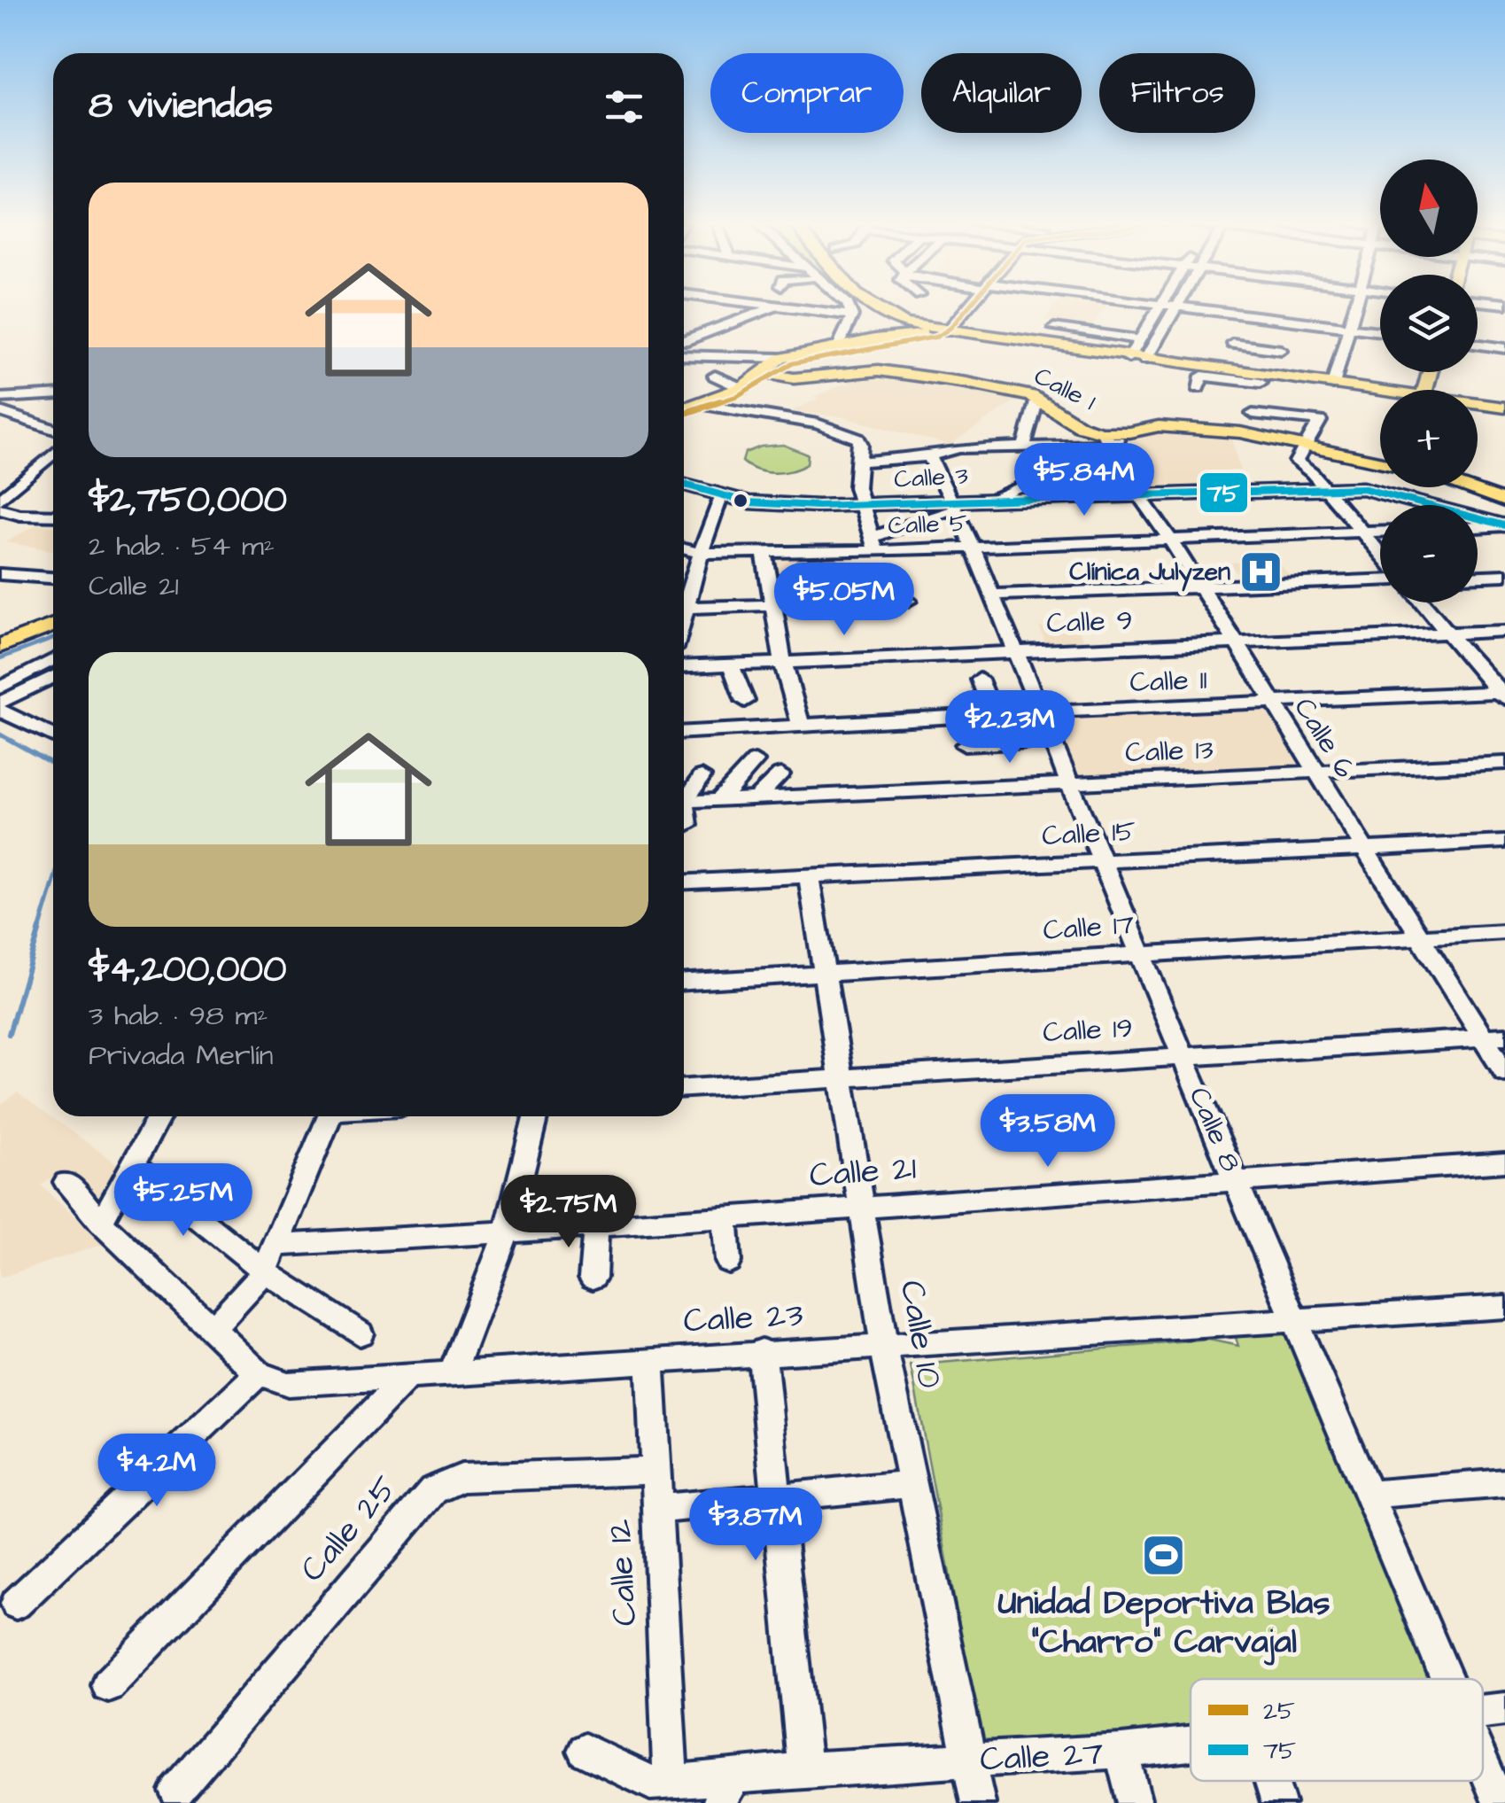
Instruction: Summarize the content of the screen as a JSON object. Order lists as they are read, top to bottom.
{
  "streets": {
    "main road": ["Calle 1", "Calle 3"],
    "street": [
      "Calle 5",
      "Calle 9",
      "Calle 11",
      "Calle 6",
      "Calle 13",
      "Calle 15",
      "Calle 17",
      "Calle 19",
      "Calle 8",
      "Calle 21",
      "Calle 23",
      "Calle 10",
      "Calle 25",
      "Calle 12",
      "Calle 27"
    ]
  },
  "crossings": [
    ["Calle 1", "Calle 6"],
    ["Calle 3", "Calle 6"],
    ["Calle 3", "Calle 8"],
    ["Calle 5", "Calle 6"],
    ["Calle 5", "Calle 8"],
    ["Calle 9", "Calle 6"],
    ["Calle 9", "Calle 8"],
    ["Calle 11", "Calle 6"],
    ["Calle 11", "Calle 8"],
    ["Calle 6", "Calle 13"],
    ["Calle 6", "Calle 15"],
    ["Calle 6", "Calle 17"],
    ["Calle 6", "Calle 19"],
    ["Calle 13", "Calle 8"],
    ["Calle 15", "Calle 8"],
    ["Calle 15", "Calle 10"],
    ["Calle 17", "Calle 8"],
    ["Calle 17", "Calle 10"],
    ["Calle 19", "Calle 8"],
    ["Calle 19", "Calle 10"],
    ["Calle 8", "Calle 21"],
    ["Calle 8", "Calle 23"],
    ["Calle 21", "Calle 10"],
    ["Calle 23", "Calle 10"],
    ["Calle 23", "Calle 12"],
    ["Calle 10", "Calle 27"],
    ["Calle 25", "Calle 12"],
    ["Calle 12", "Calle 27"]
  ],
  "places": {
    "hospital": ["Clínica Julyzen"],
    "sports": ["Unidad Deportiva Blas \"Charro\" Carvajal"]
  },
  "lines": ["transit line 25", "transit line 75"],
  "legend": ["25", "75"],
  "north": "top",
  "page": {
    "chip": ["Comprar", "Alquilar", "Filtros"],
    "heading": "8 viviendas",
    "map_buttons": ["+", "−"],
    "list": [
      {
        "name": "$2,750,000",
        "note": "2 hab. · 54 m² · Calle 21"
      },
      {
        "name": "$4,200,000",
        "note": "3 hab. · 98 m² · Privada Merlín"
      }
    ],
    "price": [
      "$5.84M",
      "$5.05M",
      "$2.23M",
      "$3.58M",
      "$5.25M",
      "$2.75M",
      "$4.2M",
      "$3.87M"
    ]
  }
}
